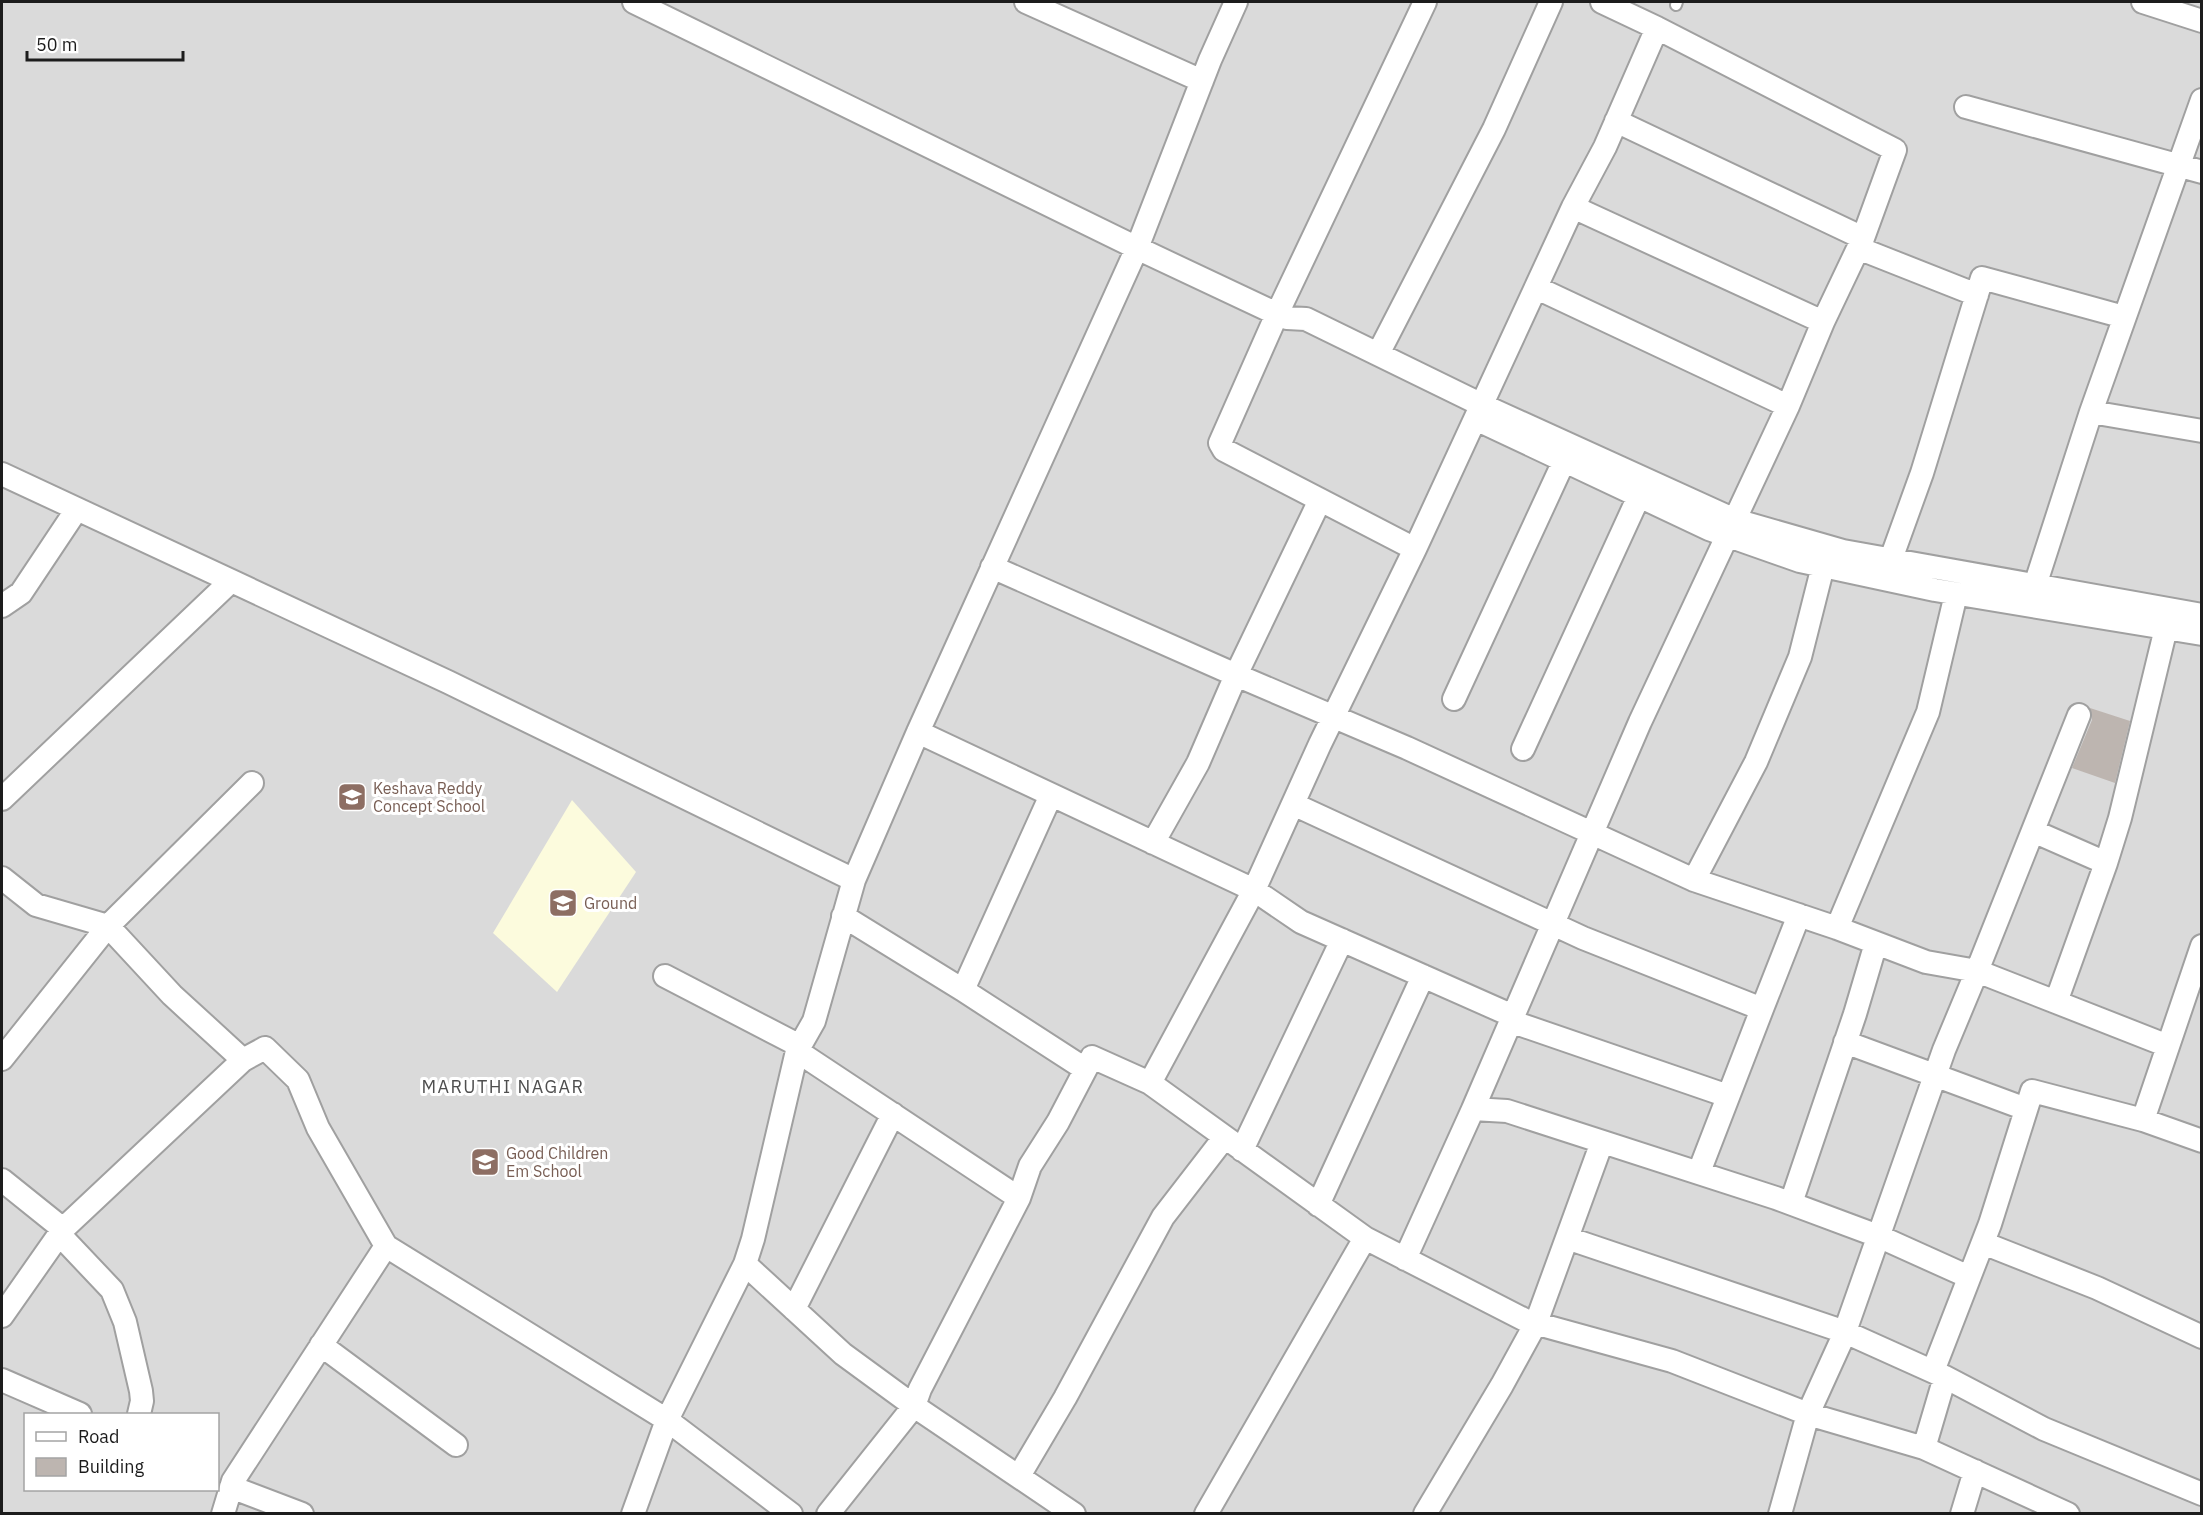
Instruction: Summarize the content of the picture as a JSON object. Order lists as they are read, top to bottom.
{
  "districts": ["MARUTHI NAGAR"],
  "places": {
    "school or university": ["Keshava Reddy Concept School", "Ground", "Good Children Em School"]
  },
  "legend": ["Road", "Building"],
  "scale_bar": "50 m"
}
